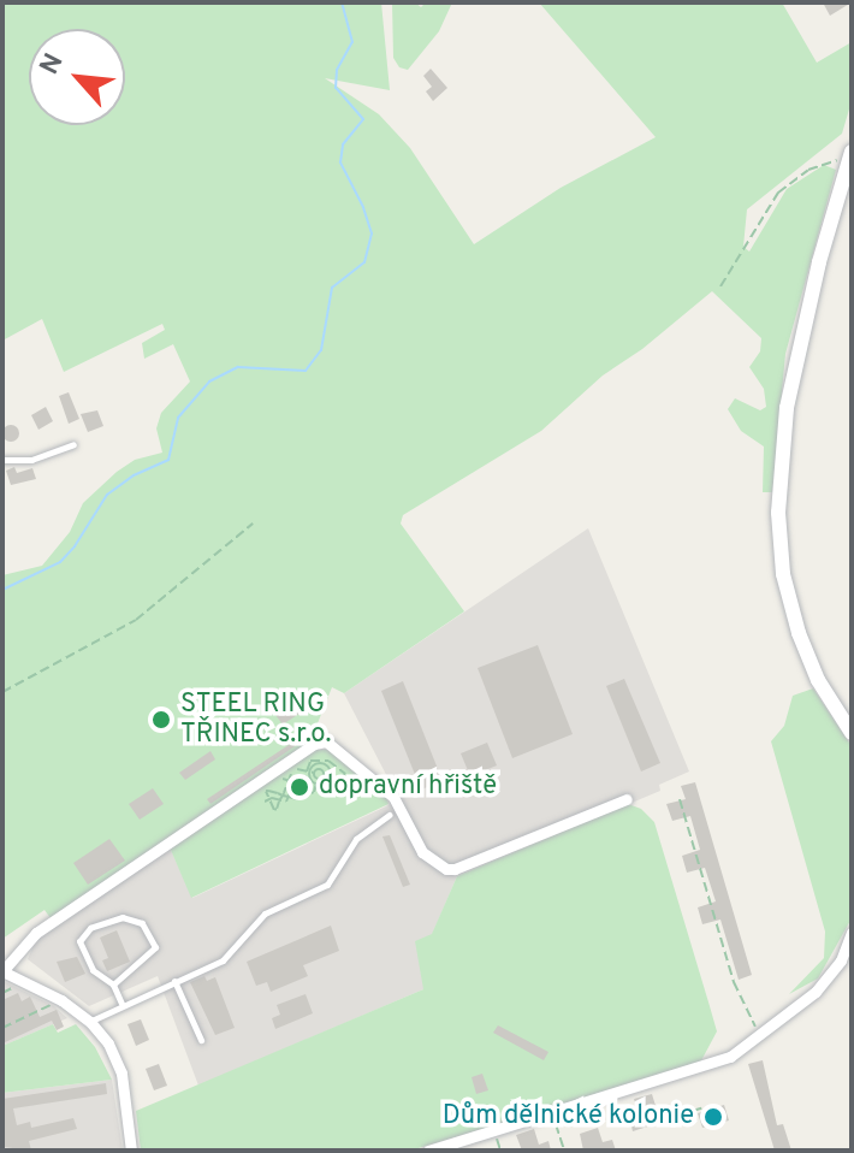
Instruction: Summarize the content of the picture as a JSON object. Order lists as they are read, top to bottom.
{
  "places": ["STEEL RING TŘINEC s.r.o.", "dopravní hřiště", "Dům dělnické kolonie"],
  "north": "top left"
}
